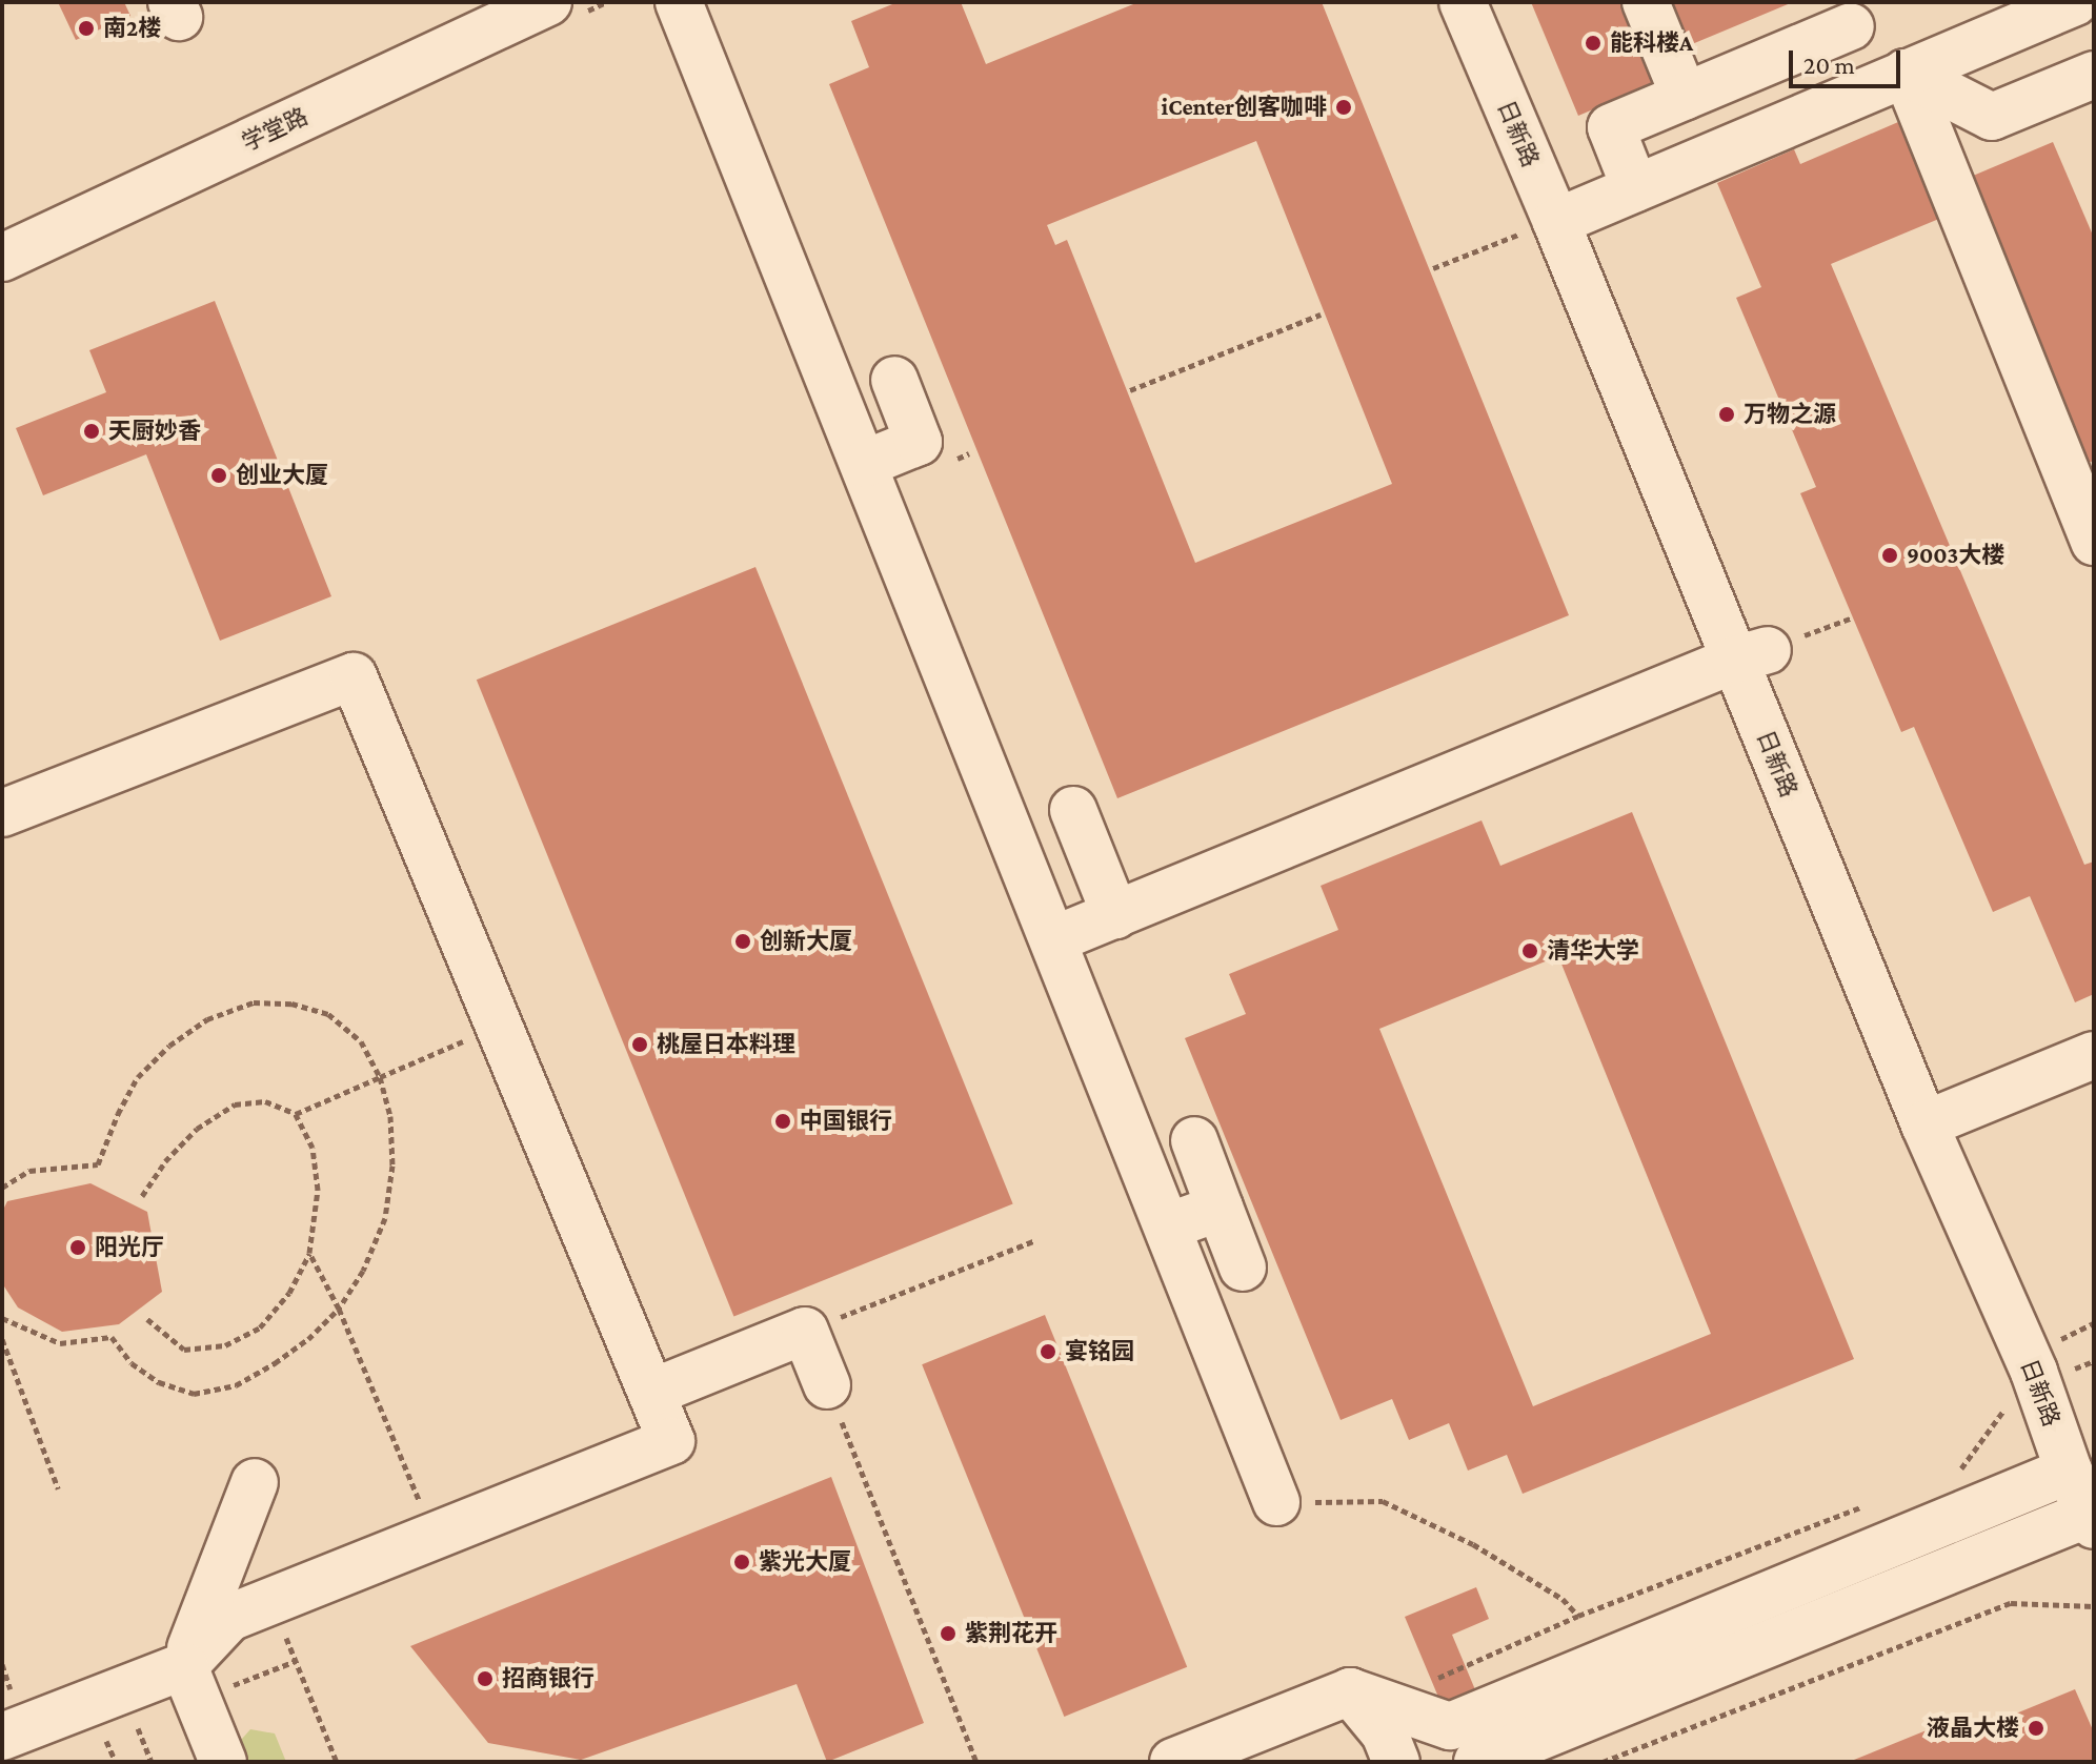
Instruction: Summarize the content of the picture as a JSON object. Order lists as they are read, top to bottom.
{
  "streets": {
    "street": ["学堂路", "日新路"]
  },
  "places": [
    "南2楼",
    "能科楼A",
    "iCenter创客咖啡",
    "万物之源",
    "天厨妙香",
    "创业大厦",
    "9003大楼",
    "创新大厦",
    "清华大学",
    "桃屋日本料理",
    "中国银行",
    "阳光厅",
    "宴铭园",
    "紫光大厦",
    "紫荆花开",
    "招商银行",
    "液晶大楼"
  ],
  "scale_bar": "20 m"
}
